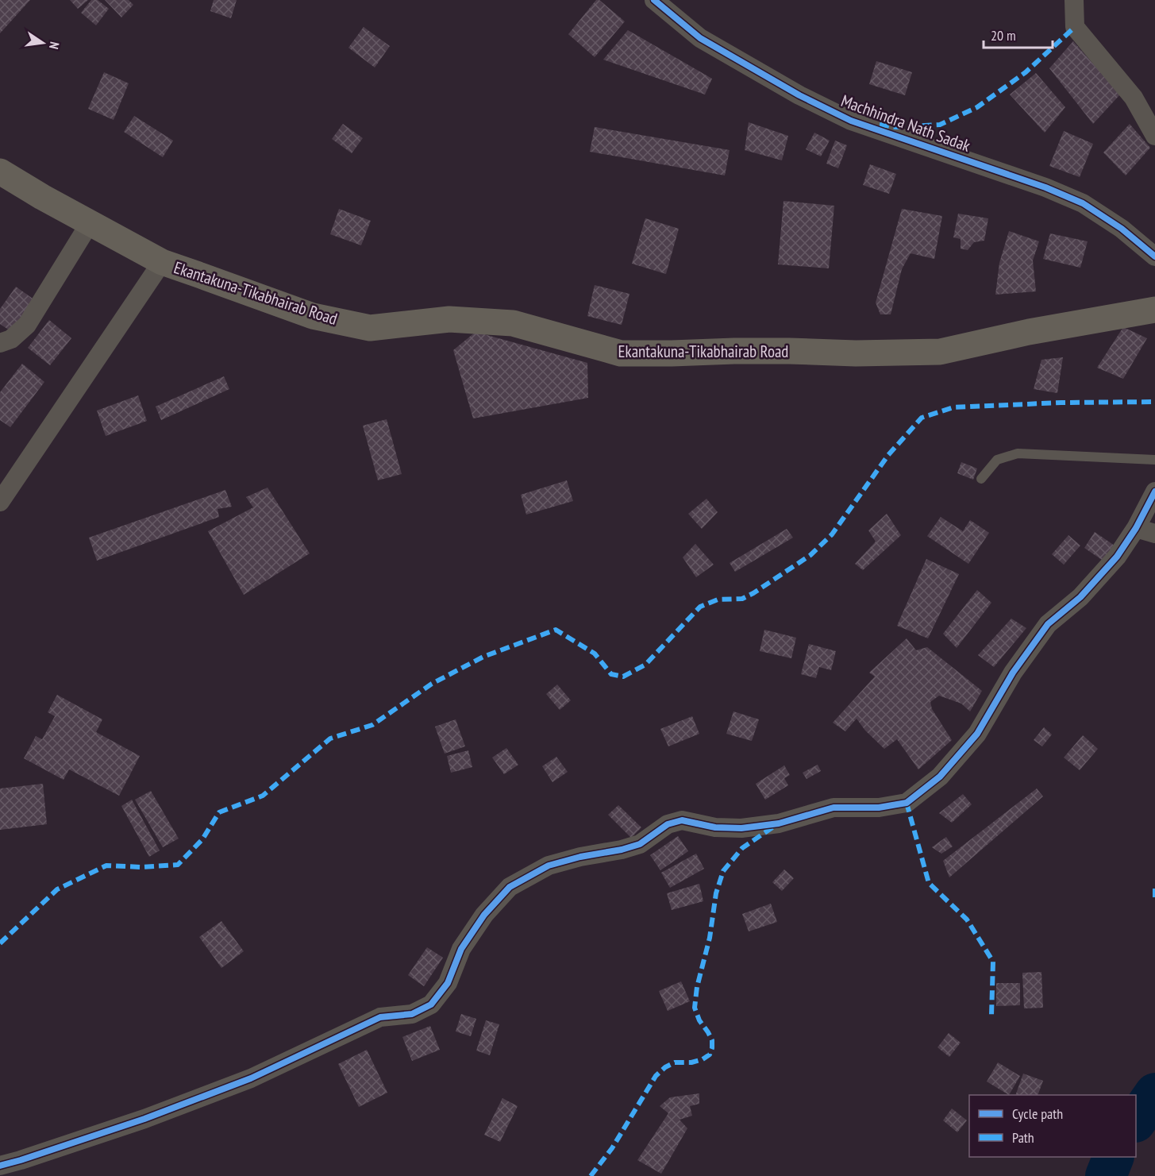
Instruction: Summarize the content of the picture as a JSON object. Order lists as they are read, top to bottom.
{
  "streets": {
    "main road": ["Ekantakuna-Tikabhairab Road"],
    "street": ["Machhindra Nath Sadak"]
  },
  "legend": ["Cycle path", "Path"],
  "scale_bar": "20 m",
  "north": "right"
}
